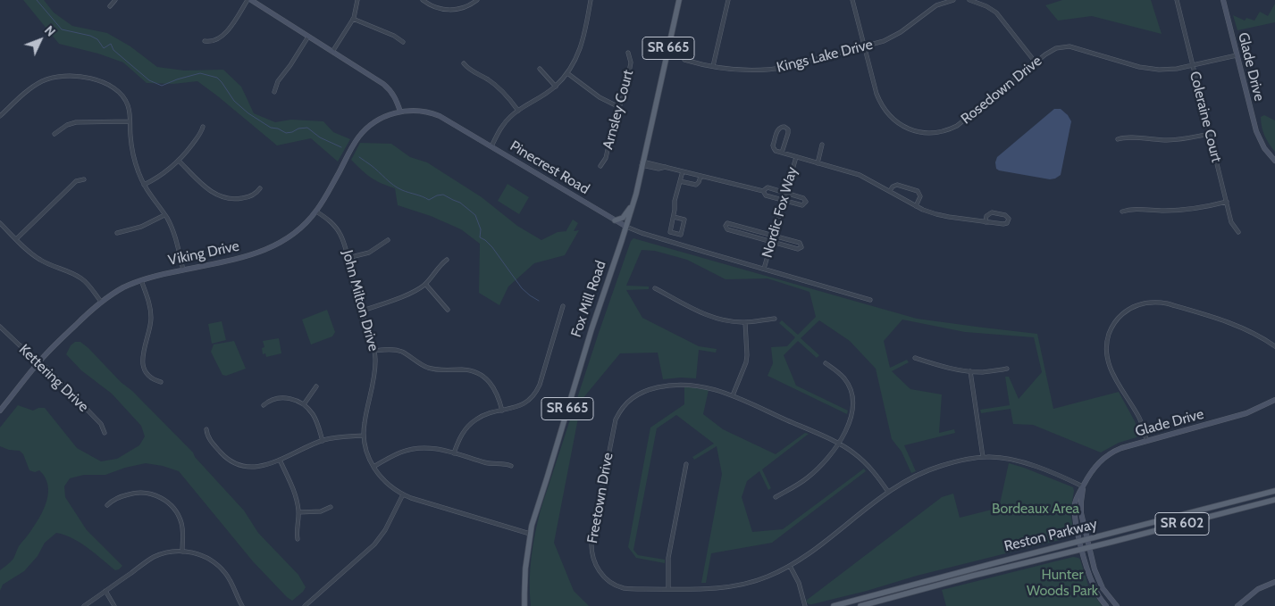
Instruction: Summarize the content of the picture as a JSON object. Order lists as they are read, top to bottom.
{
  "streets": {
    "main road": [
      "SR 665",
      "Fox Mill Road",
      "SR 602",
      "Reston Parkway"
    ],
    "street": [
      "Kings Lake Drive",
      "Glade Drive",
      "Rosedown Drive",
      "Arnsley Court",
      "Coleraine Court",
      "Pinecrest Road",
      "Nordic Fox Way",
      "Viking Drive",
      "John Milton Drive",
      "Kettering Drive",
      "Freetown Drive"
    ]
  },
  "crossings": [
    ["Kings Lake Drive", "Rosedown Drive"],
    ["Glade Drive", "Rosedown Drive"],
    ["Glade Drive", "Freetown Drive"],
    ["Glade Drive", "Reston Parkway"],
    ["Rosedown Drive", "Coleraine Court"],
    ["Pinecrest Road", "Nordic Fox Way"],
    ["Pinecrest Road", "Viking Drive"],
    ["Pinecrest Road", "Fox Mill Road"],
    ["Viking Drive", "John Milton Drive"],
    ["Viking Drive", "Kettering Drive"],
    ["Fox Mill Road", "John Milton Drive"]
  ],
  "parks": ["Bordeaux Area", "Hunter Woods Park"],
  "north": "top right"
}
